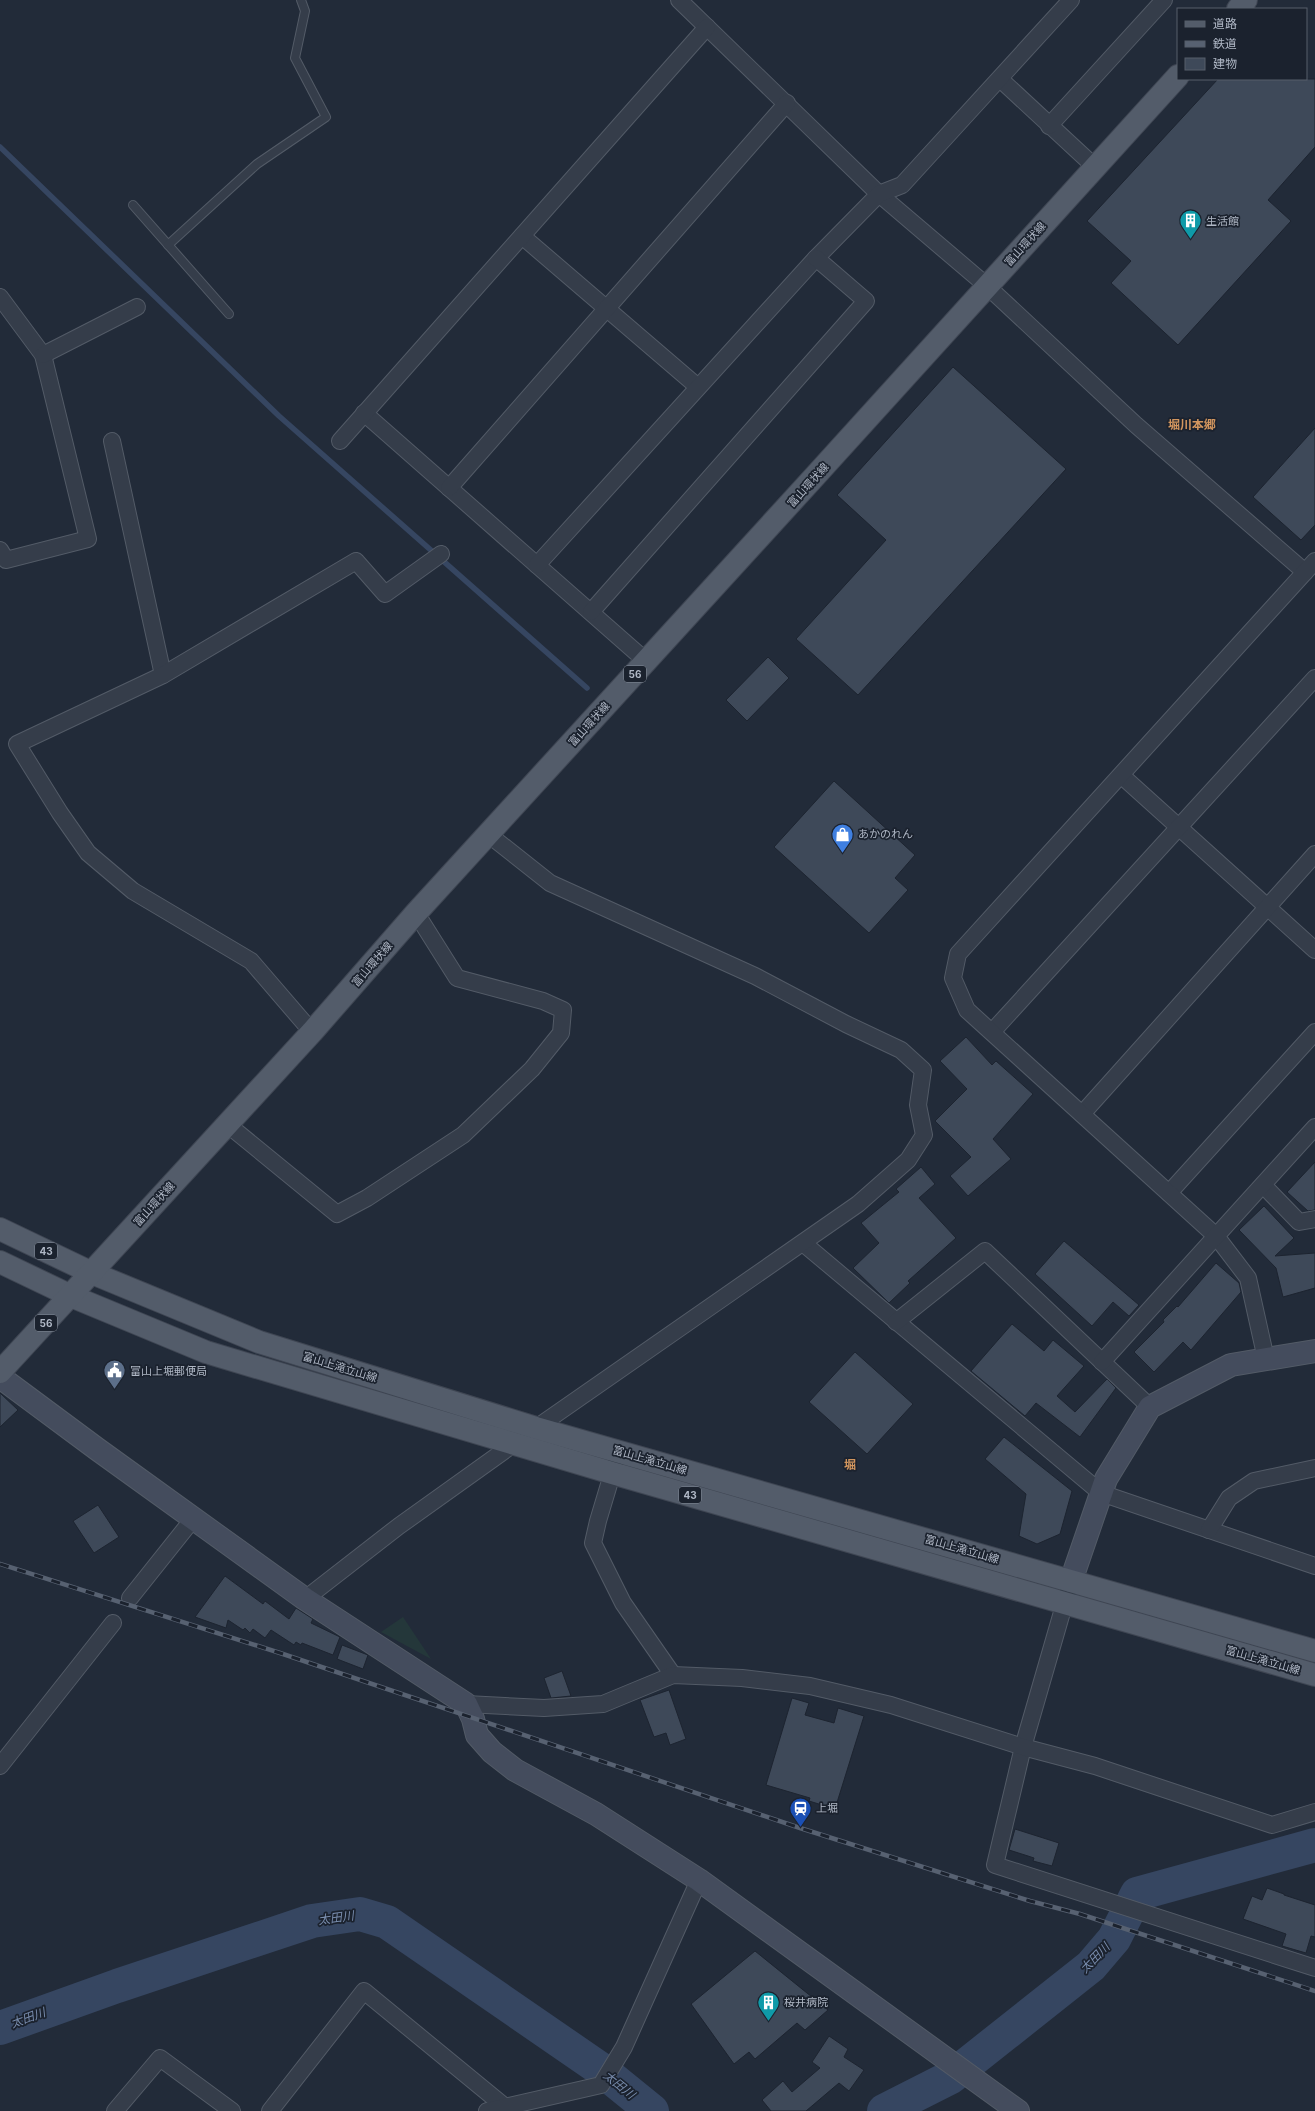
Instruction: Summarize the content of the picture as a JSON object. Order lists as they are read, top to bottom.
{
  "streets": {
    "main road": [
      "富山環状線",
      "56",
      "43",
      "富山上滝立山線"
    ]
  },
  "crossings": [
    ["富山環状線", "富山上滝立山線"]
  ],
  "districts": ["堀川本郷", "堀"],
  "water": ["太田川"],
  "places": {
    "building": ["生活館", "桜井病院"],
    "shop": ["あかのれん"],
    "public building": ["富山上堀郵便局"],
    "station": ["上堀"]
  },
  "legend": ["道路", "鉄道", "建物"]
}
